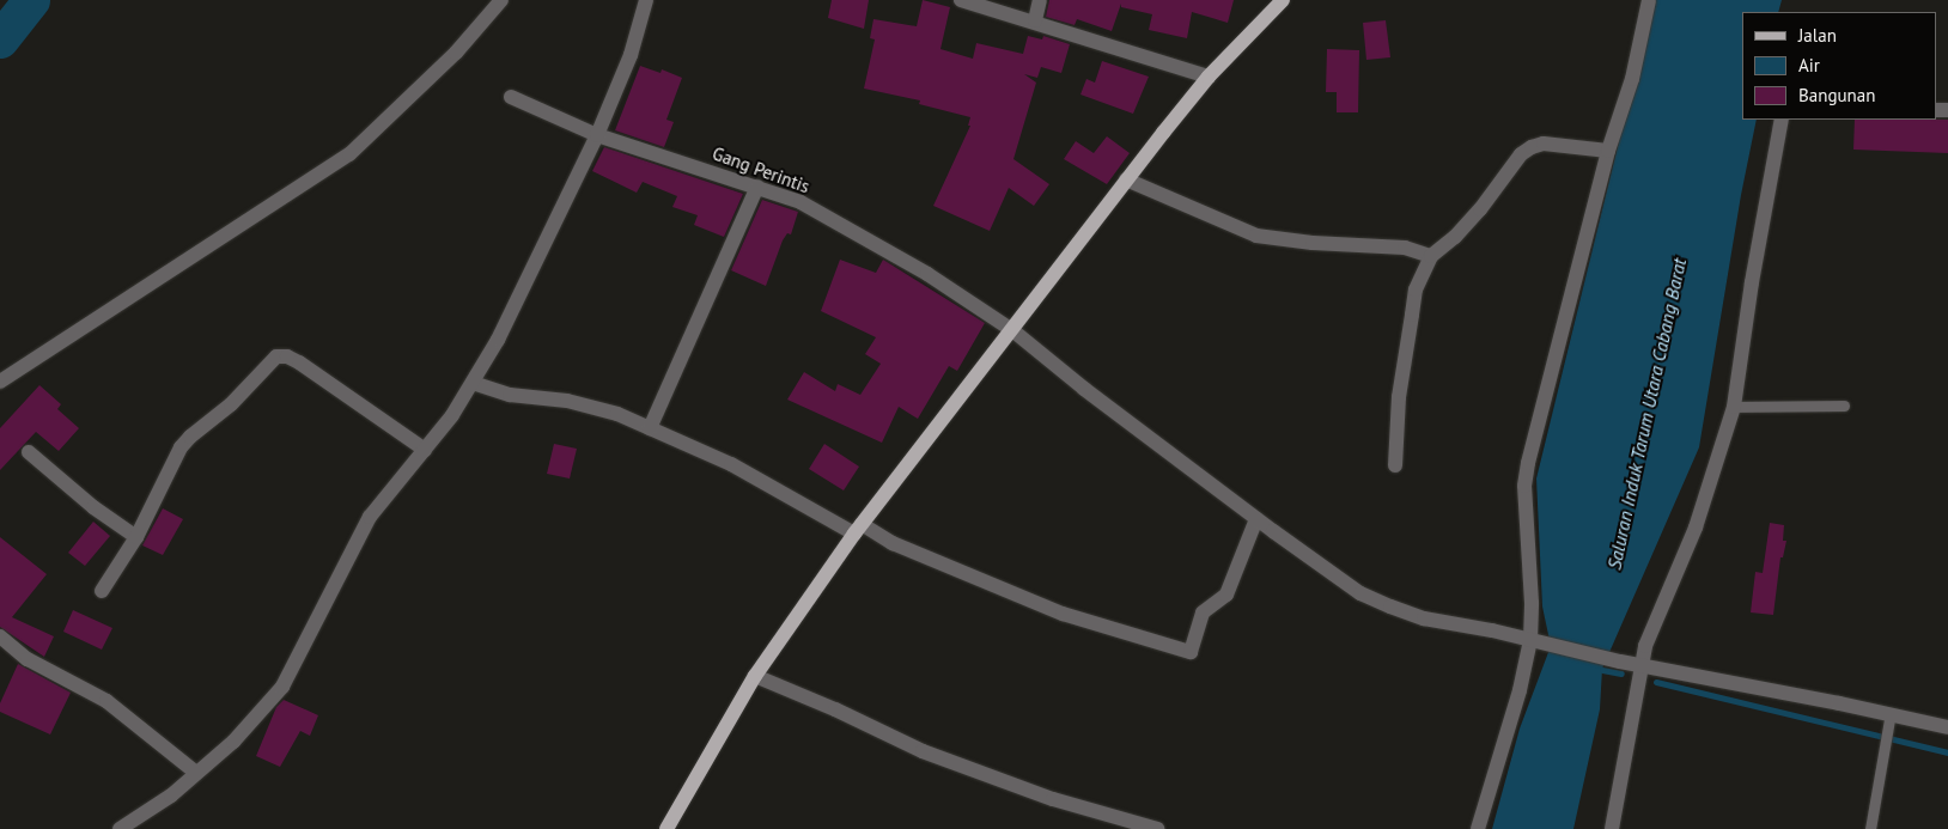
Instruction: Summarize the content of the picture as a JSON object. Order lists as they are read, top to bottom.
{
  "streets": {
    "street": ["Gang Perintis"]
  },
  "water": ["Saluran Induk Tarum Utara Cabang Barat"],
  "legend": ["Jalan", "Air", "Bangunan"]
}
